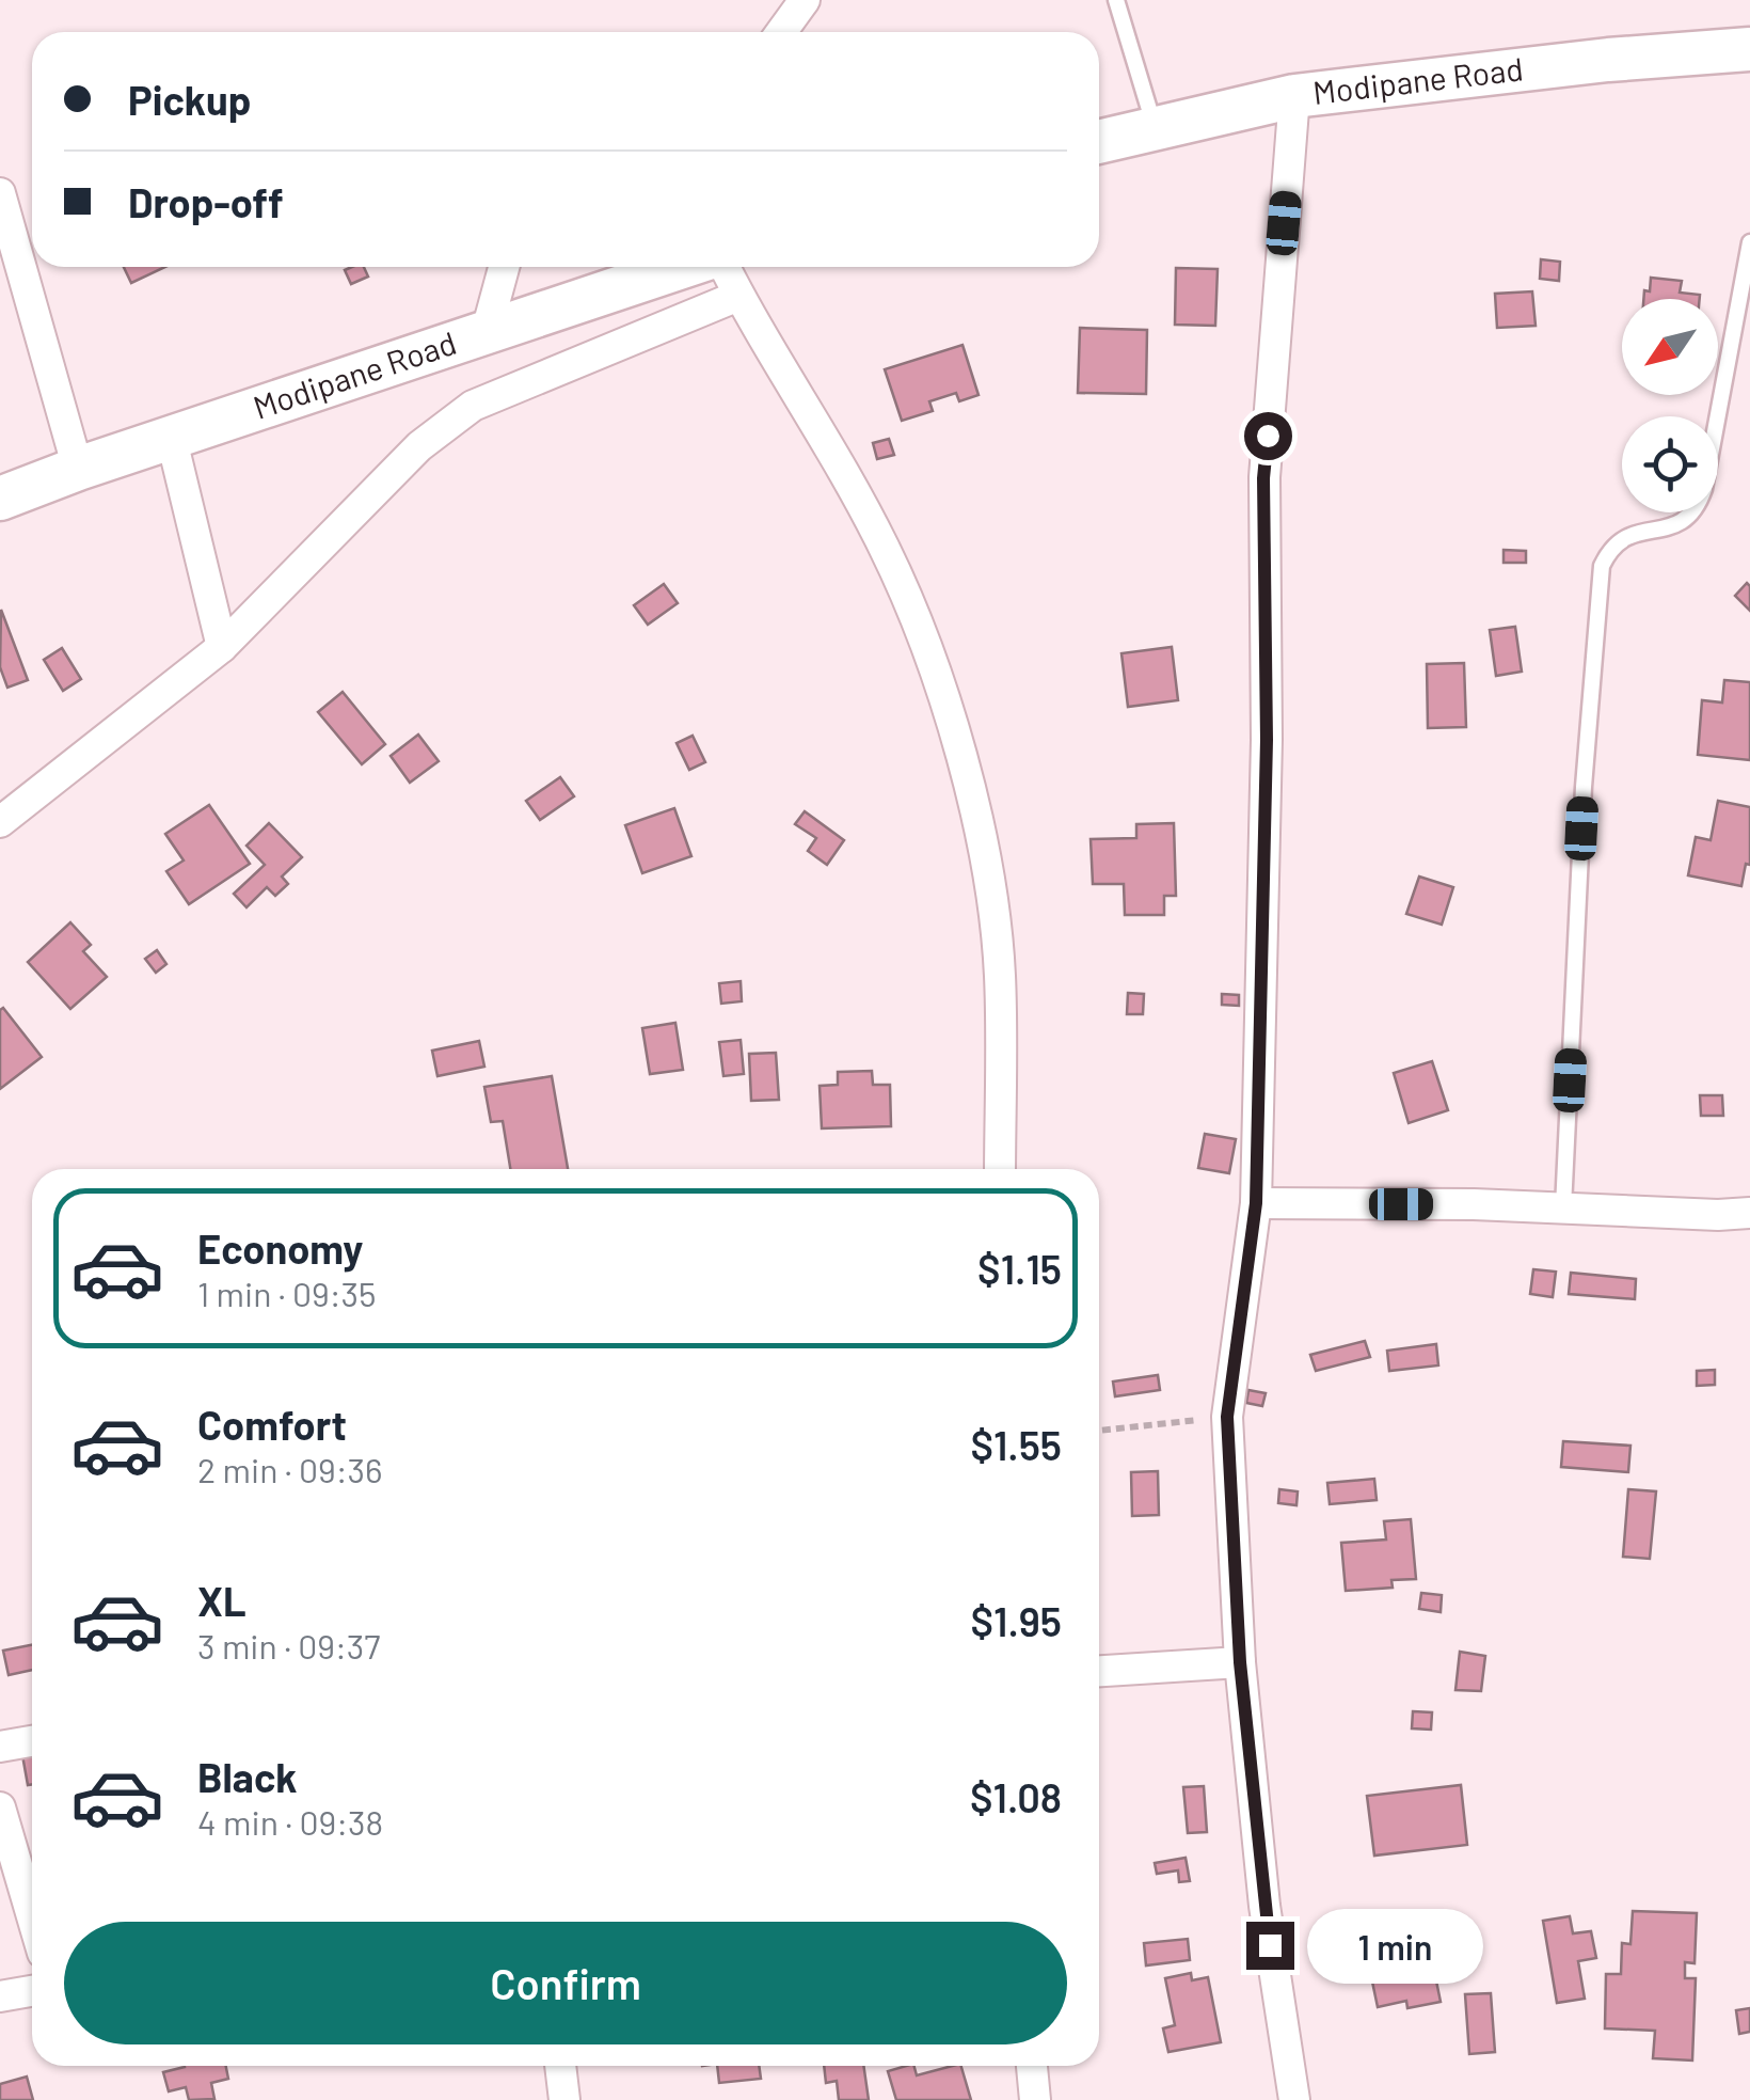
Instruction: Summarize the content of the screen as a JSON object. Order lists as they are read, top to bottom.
{
  "streets": {
    "main road": ["Modipane Road"]
  },
  "north": "bottom left",
  "page": {
    "banner": ["Pickup", "Drop-off"],
    "list": [
      {
        "name": "Economy",
        "note": "1 min · 09:35",
        "value": "$1.15"
      },
      {
        "name": "Comfort",
        "note": "2 min · 09:36",
        "value": "$1.55"
      },
      {
        "name": "XL",
        "note": "3 min · 09:37",
        "value": "$1.95"
      },
      {
        "name": "Black",
        "note": "4 min · 09:38",
        "value": "$1.08"
      }
    ],
    "buttons": "Confirm",
    "bubble": "1 min"
  }
}
